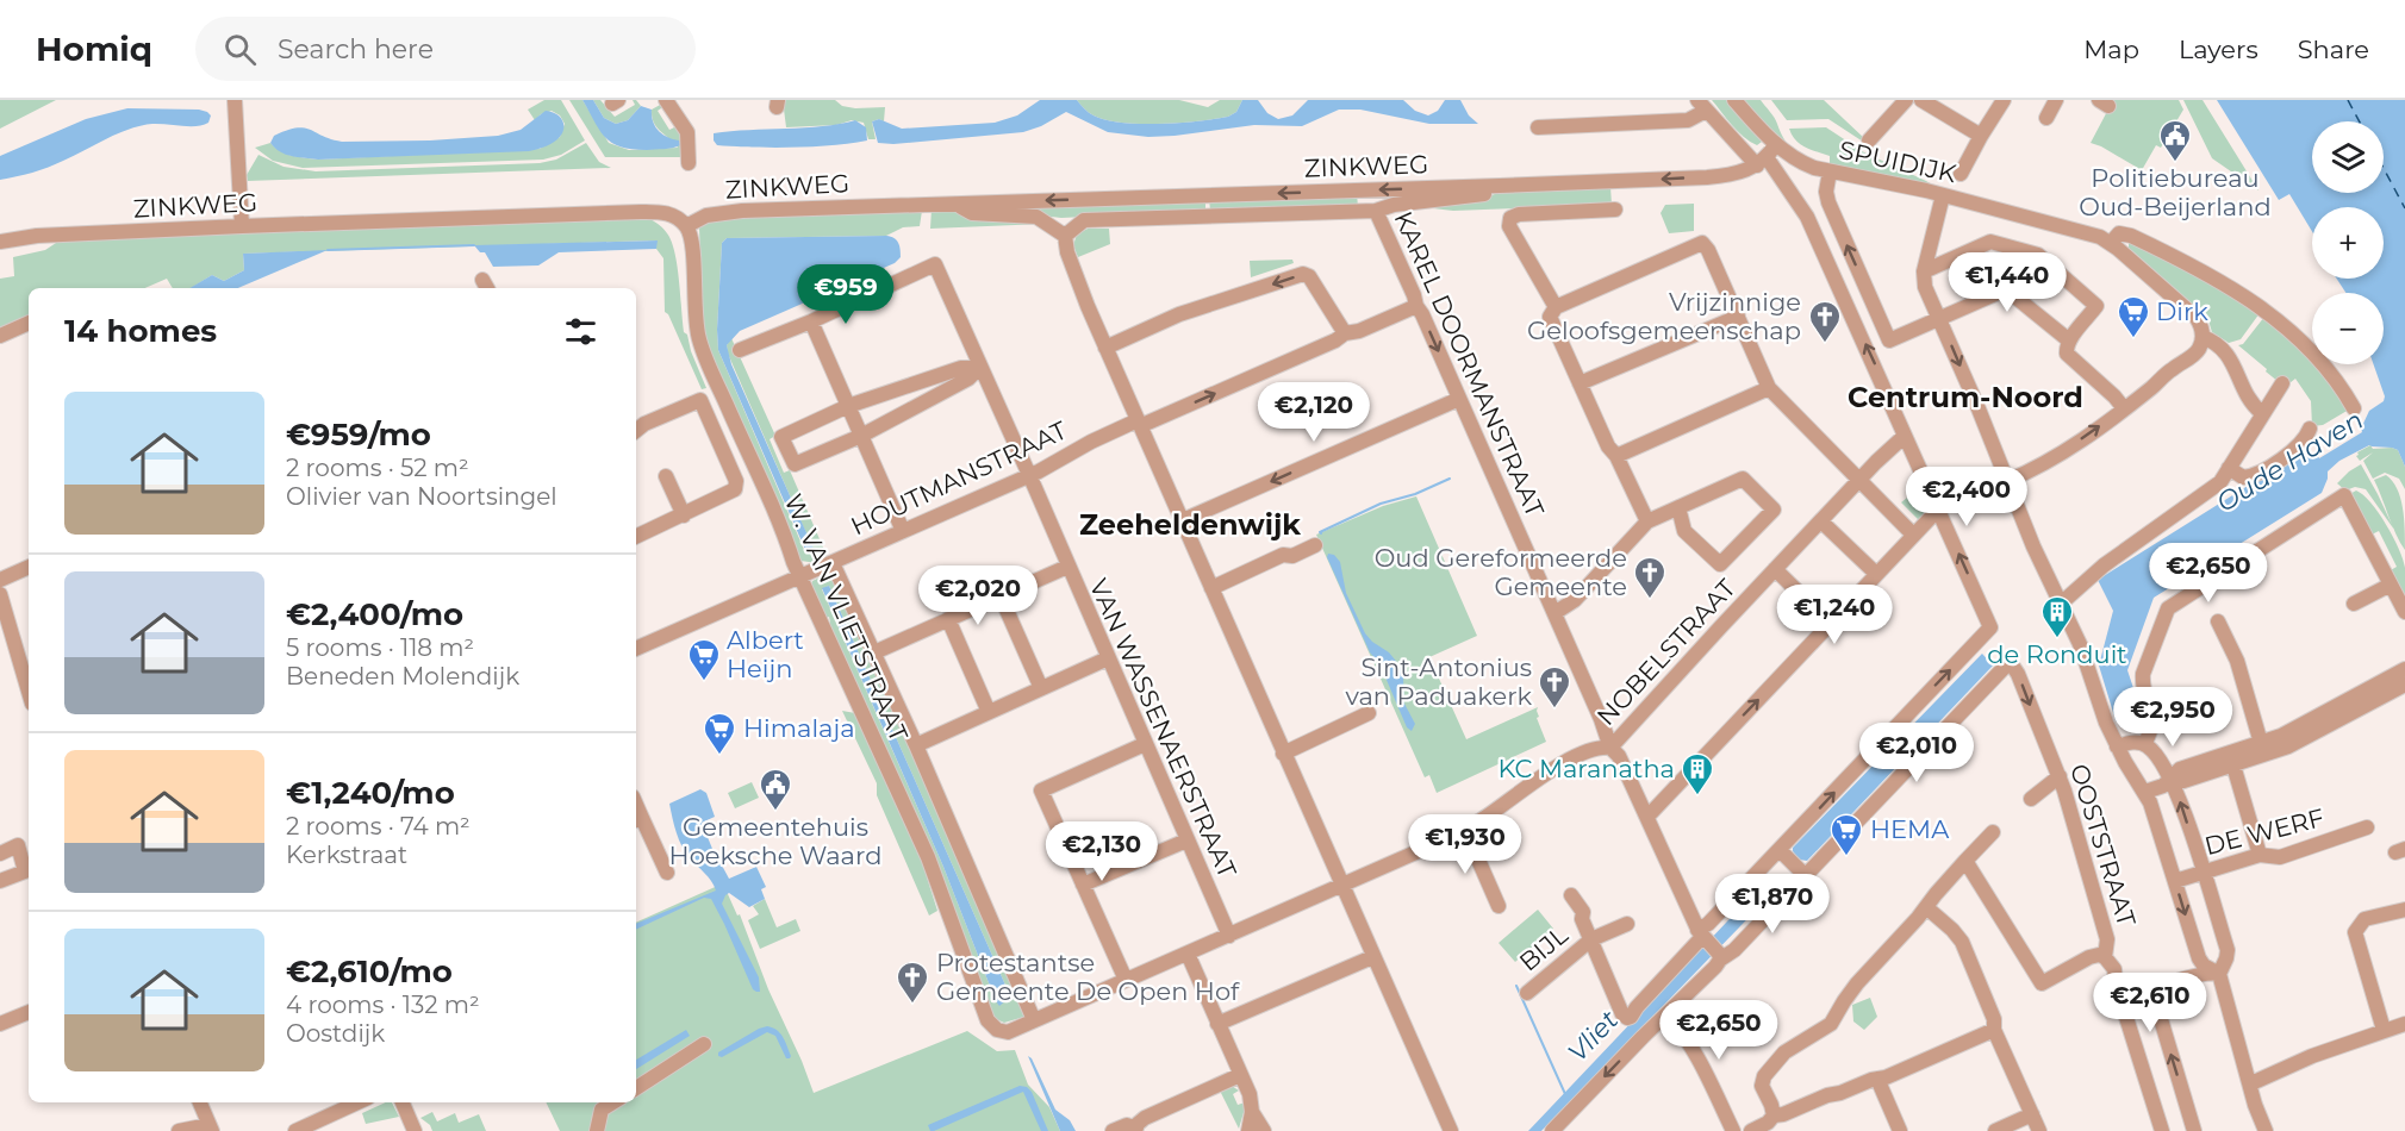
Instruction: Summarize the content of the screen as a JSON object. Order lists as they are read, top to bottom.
{
  "streets": {
    "street": [
      "SPUIDIJK",
      "ZINKWEG",
      "KAREL DOORMANSTRAAT",
      "HOUTMANSTRAAT",
      "W. VAN VLIETSTRAAT",
      "NOBELSTRAAT",
      "VAN WASSENAERSTRAAT",
      "DE WERF",
      "OOSTSTRAAT",
      "BIJL"
    ]
  },
  "crossings": [
    ["ZINKWEG", "KAREL DOORMANSTRAAT"],
    ["ZINKWEG", "W. VAN VLIETSTRAAT"],
    ["KAREL DOORMANSTRAAT", "HOUTMANSTRAAT"],
    ["KAREL DOORMANSTRAAT", "NOBELSTRAAT"],
    ["KAREL DOORMANSTRAAT", "BIJL"],
    ["HOUTMANSTRAAT", "W. VAN VLIETSTRAAT"],
    ["HOUTMANSTRAAT", "VAN WASSENAERSTRAAT"]
  ],
  "districts": ["Centrum-Noord", "Zeeheldenwijk"],
  "water": ["Oude Haven", "Vliet"],
  "places": {
    "public building": ["Politiebureau Oud-Beijerland", "Gemeentehuis Hoeksche Waard"],
    "supermarket": [
      "Dirk",
      "Albert Heijn",
      "Himalaja",
      "HEMA"
    ],
    "church": [
      "Vrijzinnige Geloofsgemeenschap",
      "Oud Gereformeerde Gemeente",
      "Sint-Antonius van Paduakerk",
      "Protestantse Gemeente De Open Hof"
    ],
    "building": ["de Ronduit", "KC Maranatha"]
  },
  "page": {
    "header": "Homiq",
    "search": "Search here",
    "nav": ["Map", "Layers", "Share"],
    "map_buttons": ["+", "−"],
    "price": [
      "€1,440",
      "€959",
      "€2,120",
      "€2,400",
      "€2,650",
      "€2,020",
      "€1,240",
      "€2,950",
      "€2,010",
      "€1,930",
      "€2,130",
      "€1,870",
      "€2,610",
      "€2,650"
    ],
    "heading": "14 homes",
    "list": [
      {
        "name": "€959/mo",
        "note": "2 rooms · 52 m² · Olivier van Noortsingel"
      },
      {
        "name": "€2,400/mo",
        "note": "5 rooms · 118 m² · Beneden Molendijk"
      },
      {
        "name": "€1,240/mo",
        "note": "2 rooms · 74 m² · Kerkstraat"
      },
      {
        "name": "€2,610/mo",
        "note": "4 rooms · 132 m² · Oostdijk"
      }
    ]
  }
}
